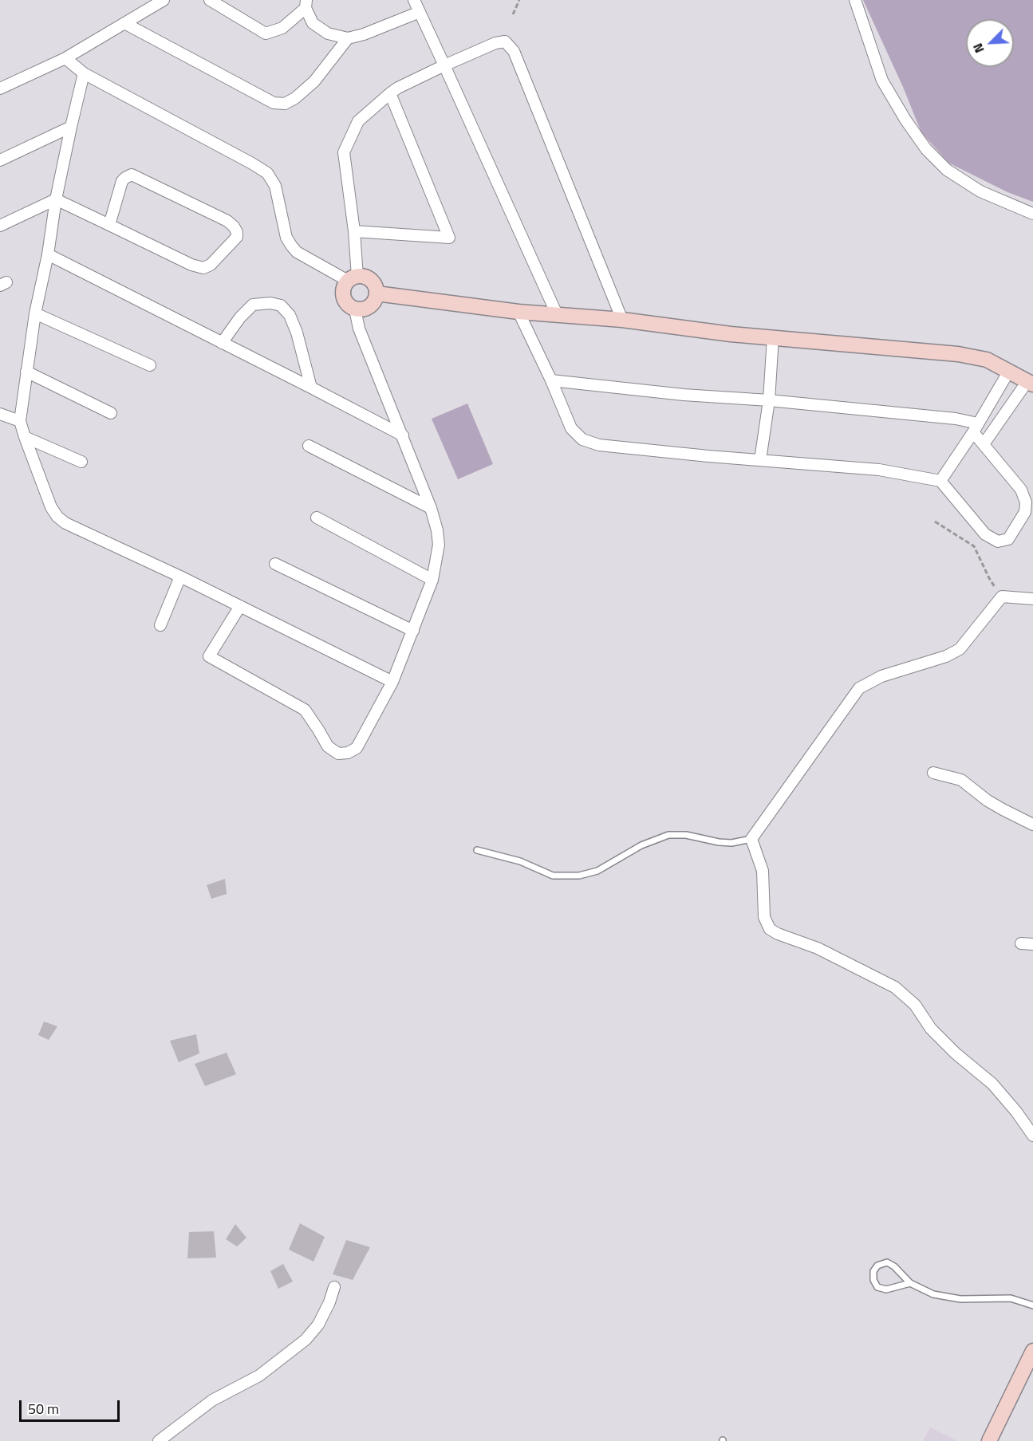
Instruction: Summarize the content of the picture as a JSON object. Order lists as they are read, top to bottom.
{
  "scale_bar": "50 m",
  "north": "bottom left"
}
